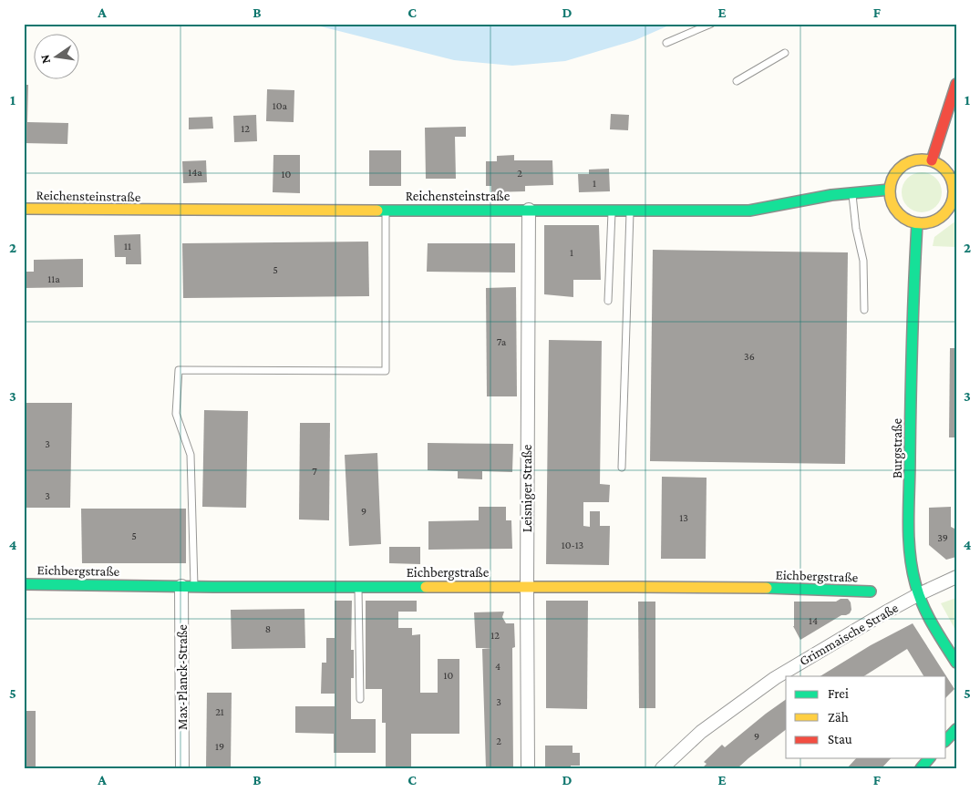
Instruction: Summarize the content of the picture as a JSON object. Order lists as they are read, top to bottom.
{
  "streets": {
    "street": [
      "Reichensteinstraße",
      "Burgstraße",
      "Leisniger Straße",
      "Eichbergstraße",
      "Grimmaische Straße",
      "Max-Planck-Straße"
    ]
  },
  "crossings": [
    ["Reichensteinstraße", "Burgstraße"],
    ["Reichensteinstraße", "Leisniger Straße"],
    ["Burgstraße", "Grimmaische Straße"],
    ["Leisniger Straße", "Eichbergstraße"],
    ["Eichbergstraße", "Max-Planck-Straße"]
  ],
  "house_numbers": [
    "10a",
    "12",
    "14a",
    "2",
    "10",
    "1",
    "11",
    "1",
    "5",
    "11a",
    "7a",
    "36",
    "3",
    "7",
    "3",
    "9",
    "13",
    "5",
    "39",
    "10-13",
    "14",
    "8",
    "12",
    "4",
    "10",
    "3",
    "21",
    "9",
    "2",
    "19"
  ],
  "legend": ["Frei", "Zäh", "Stau"],
  "north": "left",
  "grid": {
    "columns": [
      "A",
      "B",
      "C",
      "D",
      "E",
      "F"
    ],
    "rows": [
      "1",
      "2",
      "3",
      "4",
      "5"
    ]
  }
}
